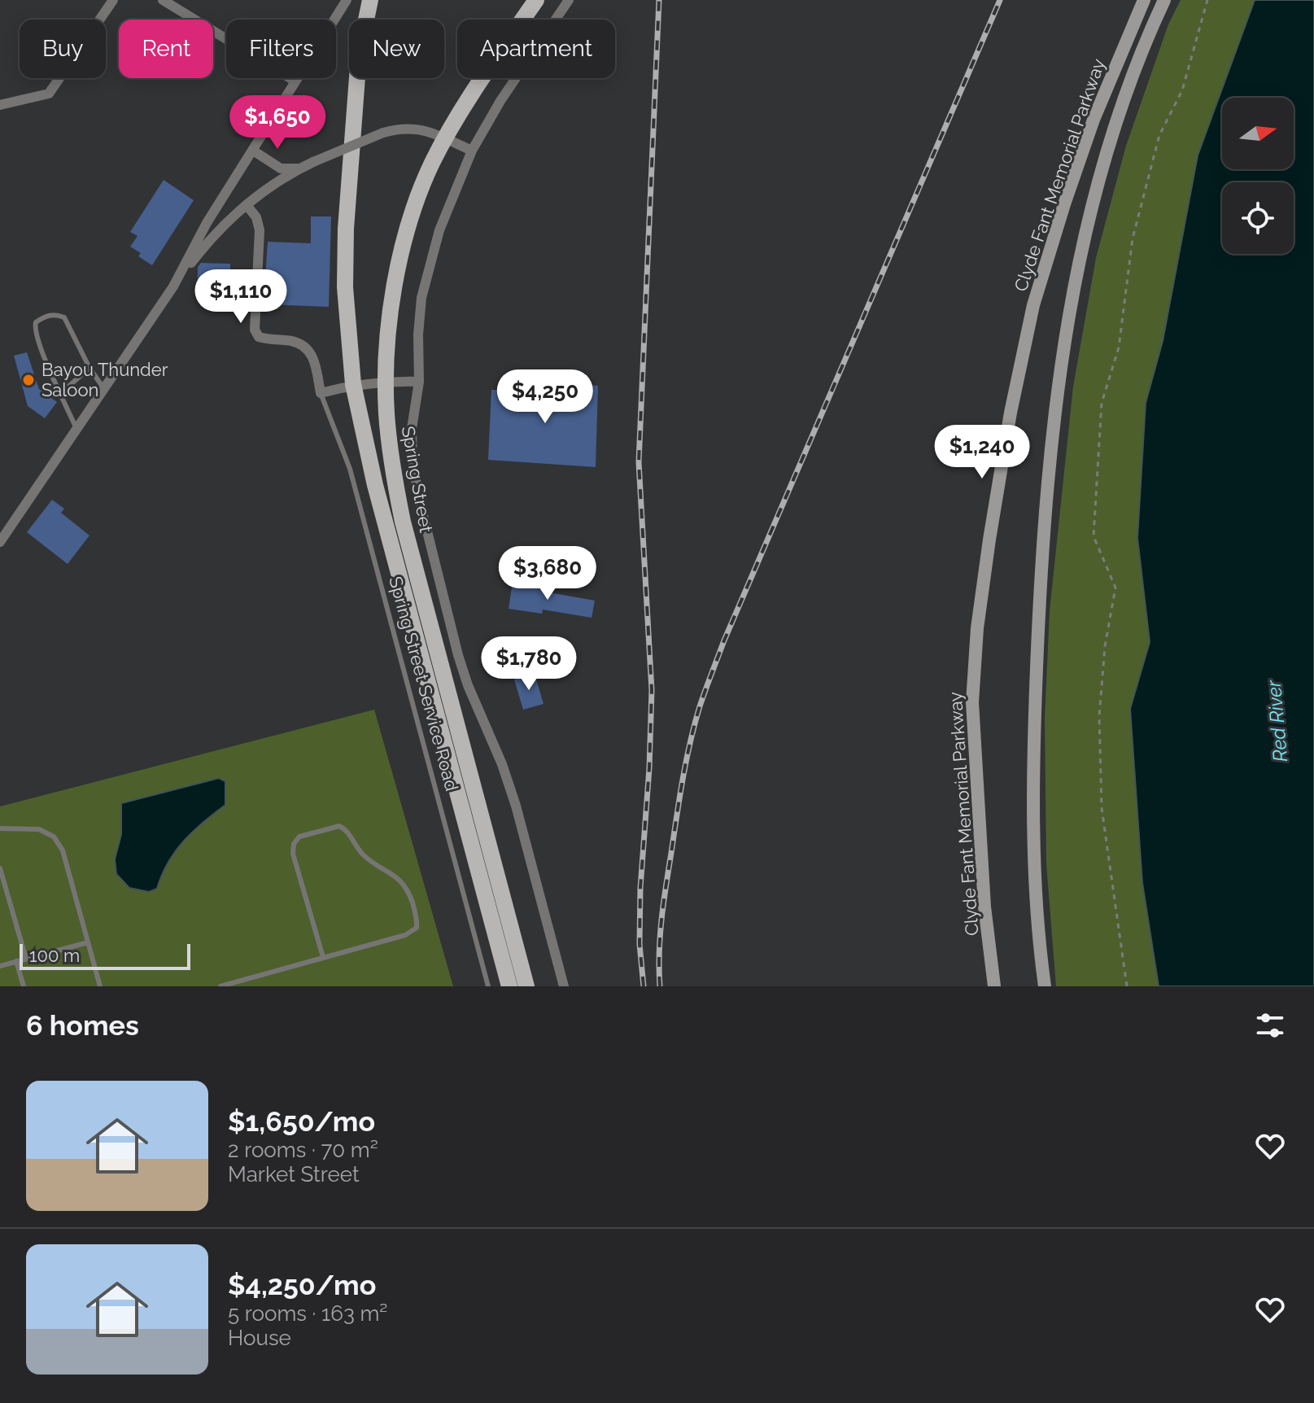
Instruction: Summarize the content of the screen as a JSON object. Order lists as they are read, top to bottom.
{
  "streets": {
    "main road": ["Clyde Fant Memorial Parkway", "Spring Street"],
    "lane": ["Spring Street Service Road"]
  },
  "water": ["Red River"],
  "places": ["Bayou Thunder Saloon"],
  "scale_bar": "100 m",
  "north": "right",
  "page": {
    "chip": [
      "Buy",
      "Rent",
      "Filters",
      "New",
      "Apartment"
    ],
    "price": [
      "$1,650",
      "$1,110",
      "$4,250",
      "$1,240",
      "$3,680",
      "$1,780"
    ],
    "scale": "100 m",
    "heading": "6 homes",
    "list": [
      {
        "name": "$1,650/mo",
        "note": "2 rooms · 70 m² · Market Street"
      },
      {
        "name": "$4,250/mo",
        "note": "5 rooms · 163 m² · House"
      }
    ]
  }
}
